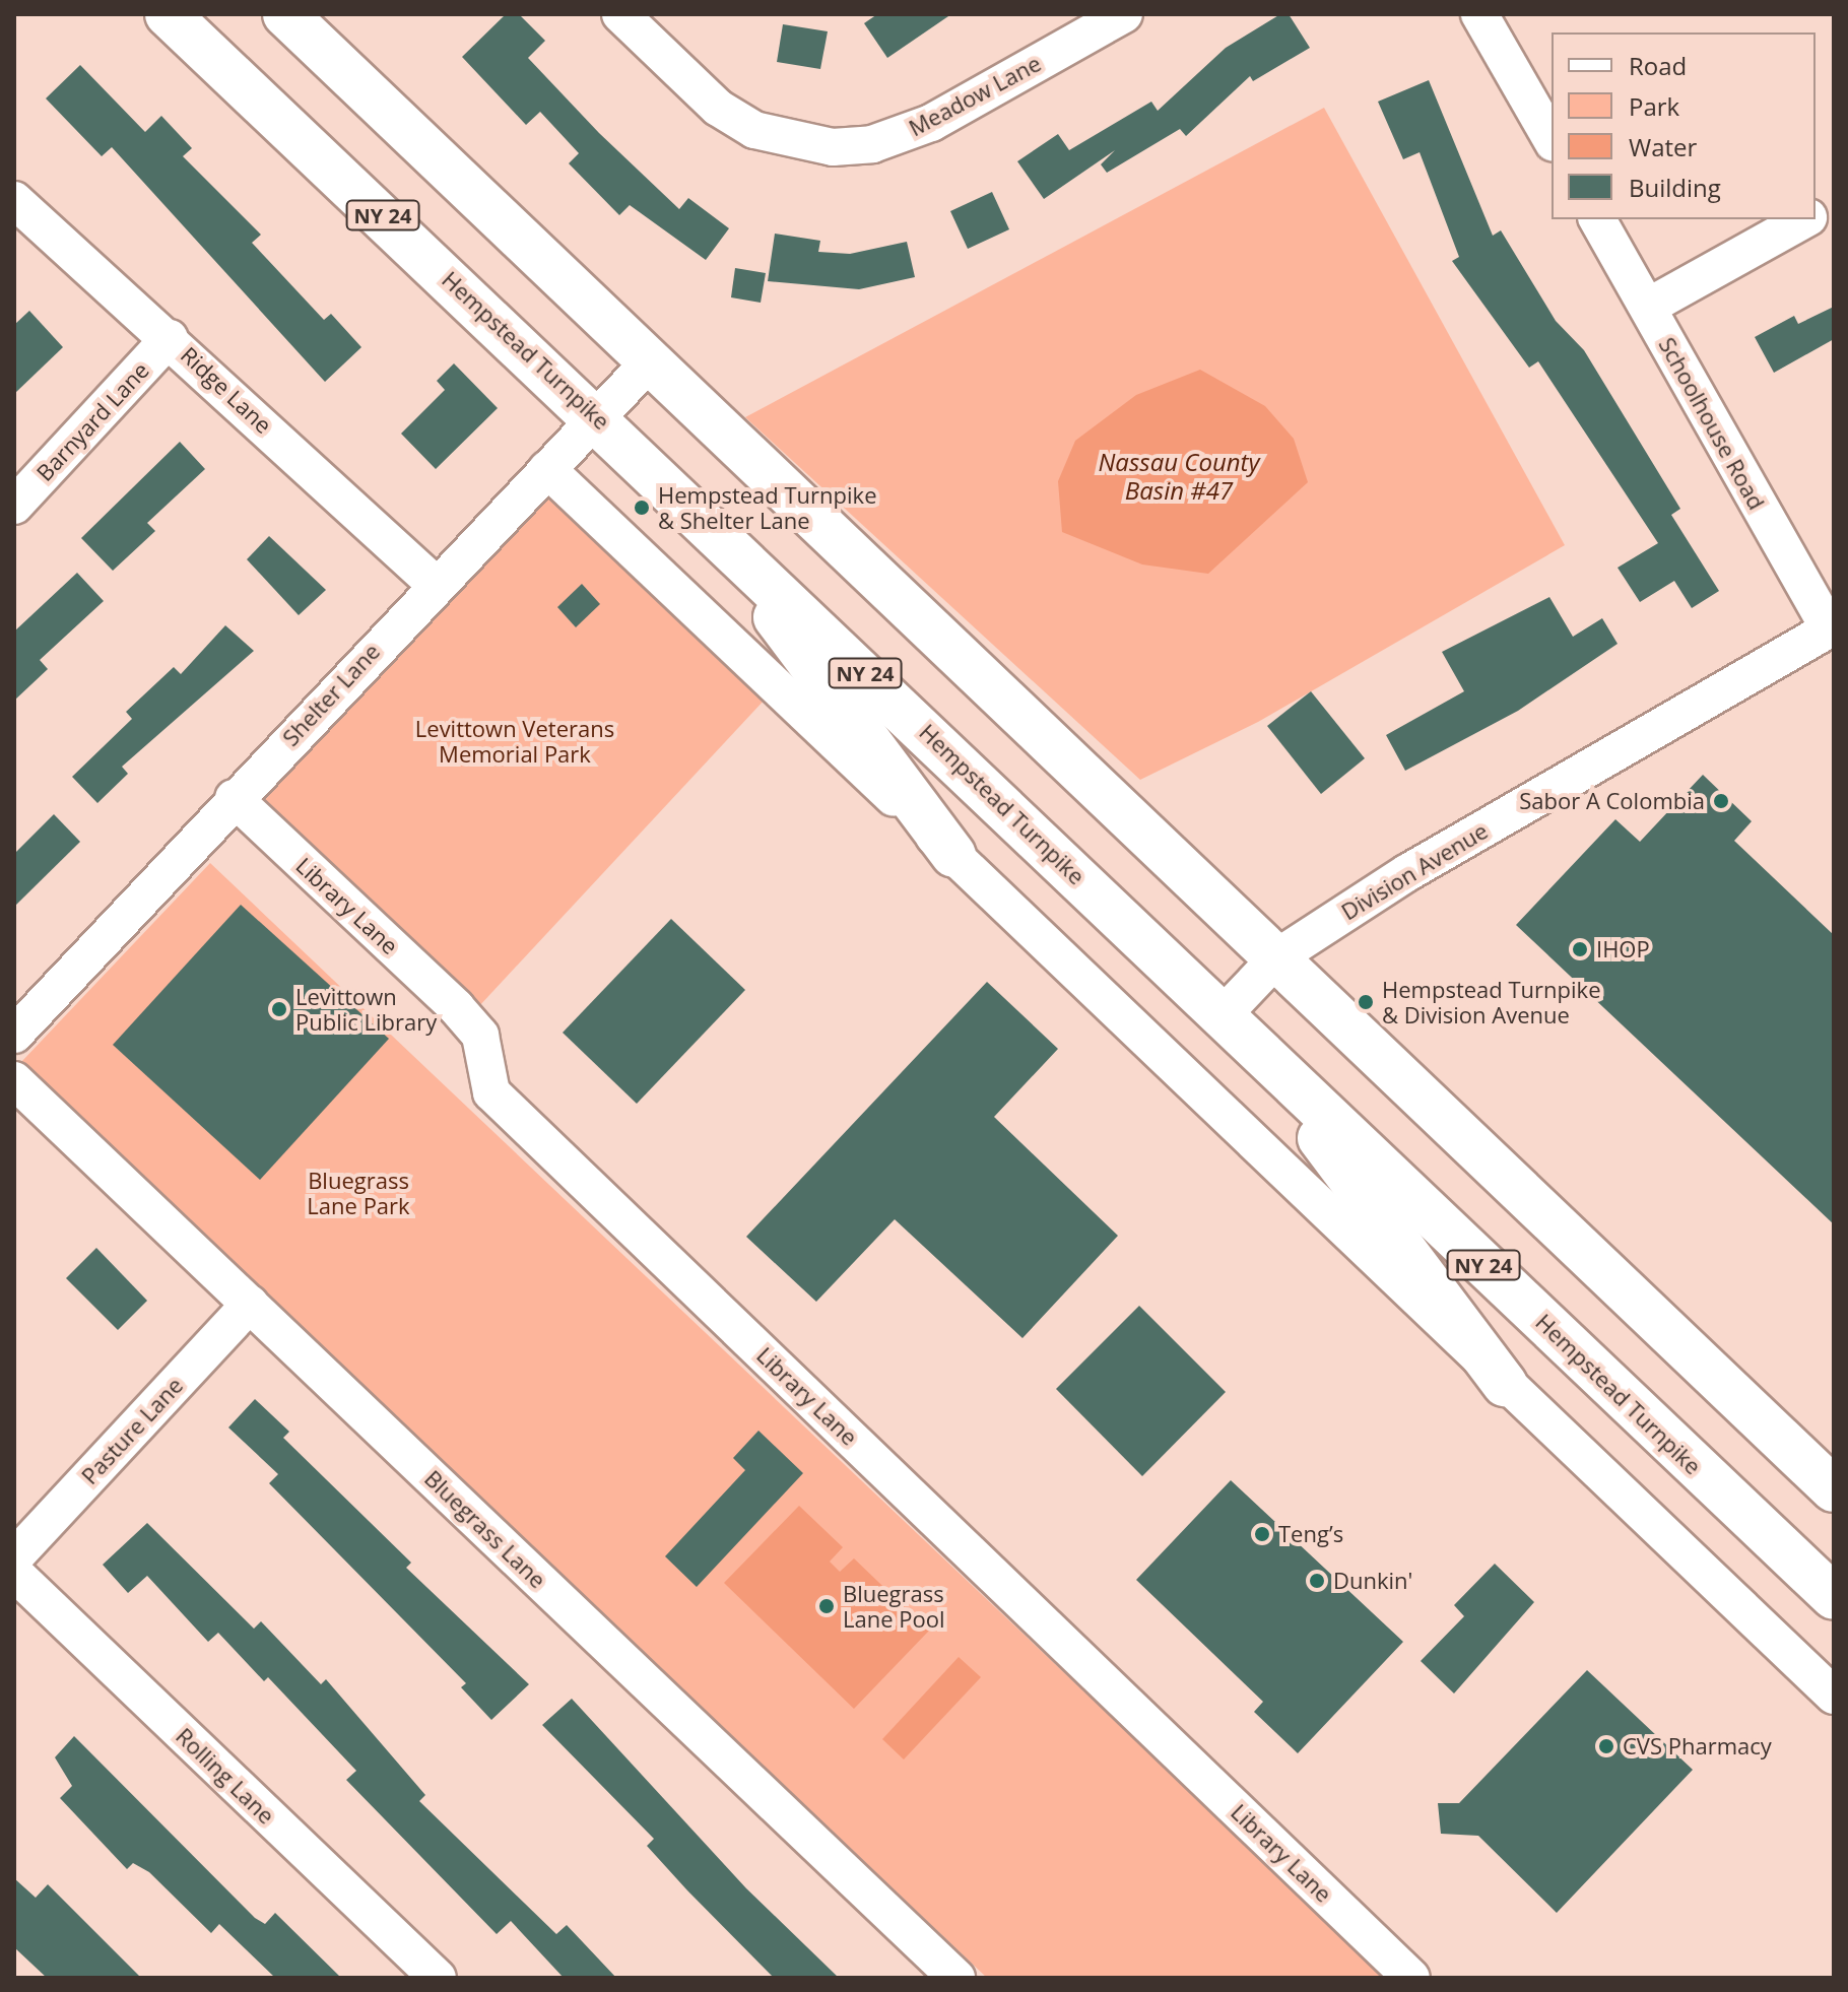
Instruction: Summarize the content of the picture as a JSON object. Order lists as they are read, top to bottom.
{
  "streets": {
    "main road": ["NY 24", "Hempstead Turnpike"],
    "street": [
      "Meadow Lane",
      "Ridge Lane",
      "Barnyard Lane",
      "Schoolhouse Road",
      "Shelter Lane",
      "Division Avenue",
      "Library Lane",
      "Pasture Lane",
      "Bluegrass Lane",
      "Rolling Lane"
    ]
  },
  "crossings": [
    ["Hempstead Turnpike", "Shelter Lane"],
    ["Hempstead Turnpike", "Division Avenue"],
    ["Ridge Lane", "Barnyard Lane"],
    ["Ridge Lane", "Shelter Lane"],
    ["Schoolhouse Road", "Division Avenue"],
    ["Shelter Lane", "Library Lane"],
    ["Pasture Lane", "Bluegrass Lane"]
  ],
  "water": ["Nassau County Basin #47"],
  "parks": ["Levittown Veterans Memorial Park", "Bluegrass Lane Park"],
  "places": [
    "Hempstead Turnpike & Shelter Lane",
    "Sabor A Colombia",
    "IHOP",
    "Hempstead Turnpike & Division Avenue",
    "Levittown Public Library",
    "Teng’s",
    "Dunkin'",
    "Bluegrass Lane Pool",
    "CVS Pharmacy"
  ],
  "legend": [
    "Road",
    "Park",
    "Water",
    "Building"
  ]
}
